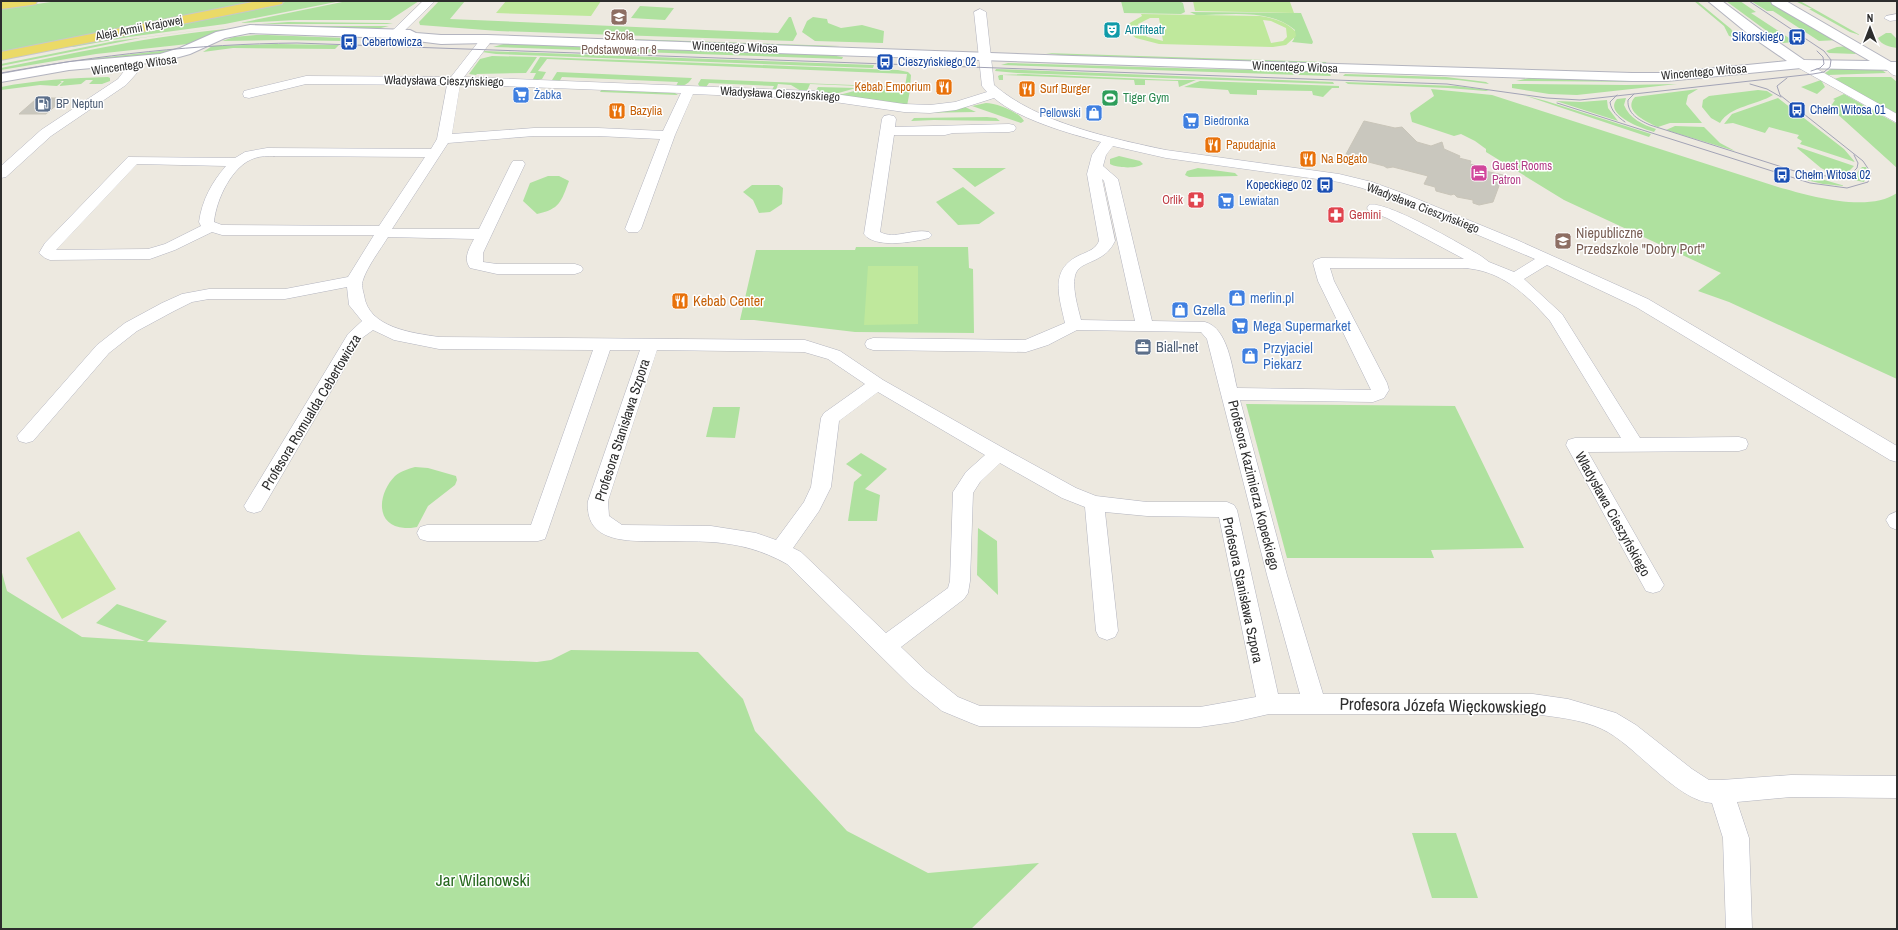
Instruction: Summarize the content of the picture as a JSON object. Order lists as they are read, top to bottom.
{
  "streets": {
    "main road": ["Aleja Armii Krajowej"],
    "street": [
      "Wincentego Witosa",
      "Władysława Cieszyńskiego",
      "Profesora Romualda Cebertowicza",
      "Profesora Stanisława Szpora",
      "Profesora Kazimierza Kopeckiego",
      "Profesora Józefa Więckowskiego"
    ]
  },
  "crossings": [
    ["Władysława Cieszyńskiego", "Profesora Kazimierza Kopeckiego"],
    ["Profesora Romualda Cebertowicza", "Profesora Stanisława Szpora"],
    ["Profesora Stanisława Szpora", "Profesora Józefa Więckowskiego"],
    ["Profesora Kazimierza Kopeckiego", "Profesora Józefa Więckowskiego"]
  ],
  "parks": ["Jar Wilanowski"],
  "places": {
    "school or university": ["Szkoła Podstawowa nr 8", "Niepubliczne Przedszkole \"Dobry Port\""],
    "theatre": ["Amfiteatr"],
    "bus stop": [
      "Sikorskiego",
      "Cebertowicza",
      "Cieszyńskiego 02",
      "Chełm Witosa 01",
      "Chełm Witosa 02",
      "Kopeckiego 02"
    ],
    "restaurant": [
      "Kebab Emporium",
      "Surf Burger",
      "Bazylia",
      "Papudajnia",
      "Na Bogato",
      "Kebab Center"
    ],
    "supermarket": [
      "Żabka",
      "Biedronka",
      "Lewiatan",
      "Mega Supermarket"
    ],
    "sports": ["Tiger Gym"],
    "fuel station": ["BP Neptun"],
    "shop": [
      "Pellowski",
      "merlin.pl",
      "Gzella",
      "Przyjaciel Piekarz"
    ],
    "hotel": ["Guest Rooms Patron"],
    "pharmacy": ["Orlik", "Gemini"],
    "office": ["Biall-net"]
  },
  "north": "top"
}
